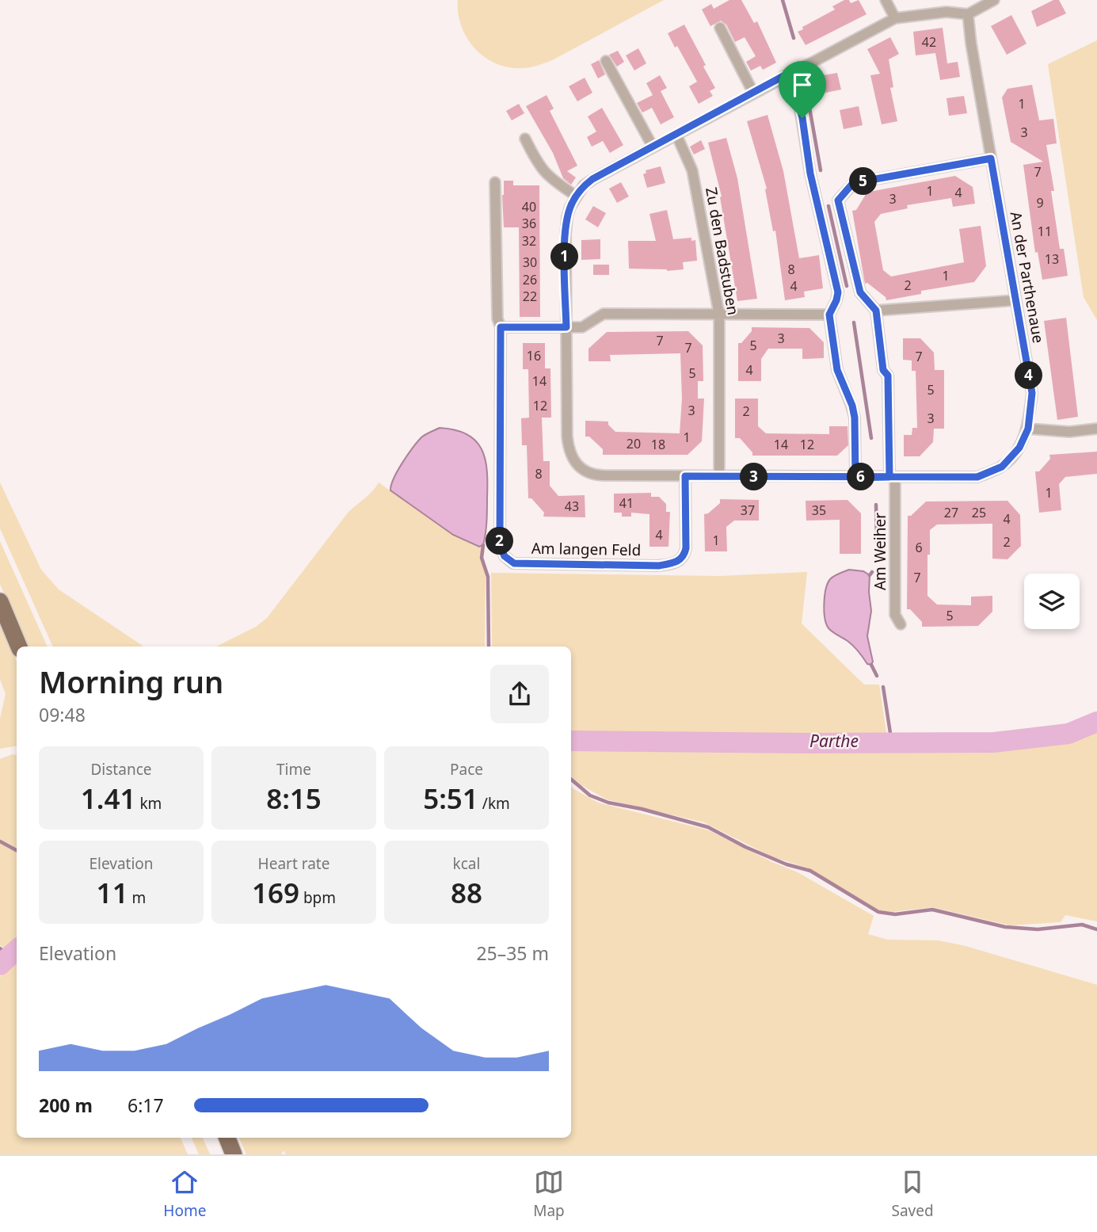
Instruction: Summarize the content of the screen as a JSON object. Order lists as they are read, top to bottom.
{
  "streets": {
    "street": [
      "Zu den Badstuben",
      "An der Parthenaue",
      "Am langen Feld",
      "Am Weiher"
    ]
  },
  "crossings": [
    ["Zu den Badstuben", "An der Parthenaue"],
    ["An der Parthenaue", "Am langen Feld"],
    ["An der Parthenaue", "Am Weiher"]
  ],
  "water": ["Parthe"],
  "house_numbers": [
    "42",
    "1",
    "3",
    "7",
    "1",
    "4",
    "3",
    "9",
    "40",
    "36",
    "11",
    "32",
    "13",
    "30",
    "8",
    "1",
    "26",
    "2",
    "4",
    "22",
    "3",
    "7",
    "5",
    "7",
    "16",
    "7",
    "4",
    "5",
    "14",
    "5",
    "12",
    "3",
    "2",
    "3",
    "1",
    "20",
    "18",
    "14",
    "12",
    "8",
    "1",
    "41",
    "43",
    "37",
    "35",
    "27",
    "25",
    "4",
    "4",
    "1",
    "2",
    "6",
    "7",
    "5"
  ],
  "page": {
    "pins": [
      "5",
      "1",
      "4",
      "3",
      "6",
      "2"
    ],
    "heading": ["Morning run", "09:48"],
    "stats": [
      ["Distance", "1.41 km"],
      ["Time", "8:15"],
      ["Pace", "5:51 /km"],
      ["Elevation", "11 m"],
      ["Heart rate", "169 bpm"],
      ["kcal", "88"]
    ],
    "chart": ["Elevation", "25–35 m"],
    "list": [
      {
        "name": "200 m",
        "note": "6:17"
      }
    ],
    "tabs": ["Home", "Map", "Saved"]
  }
}
